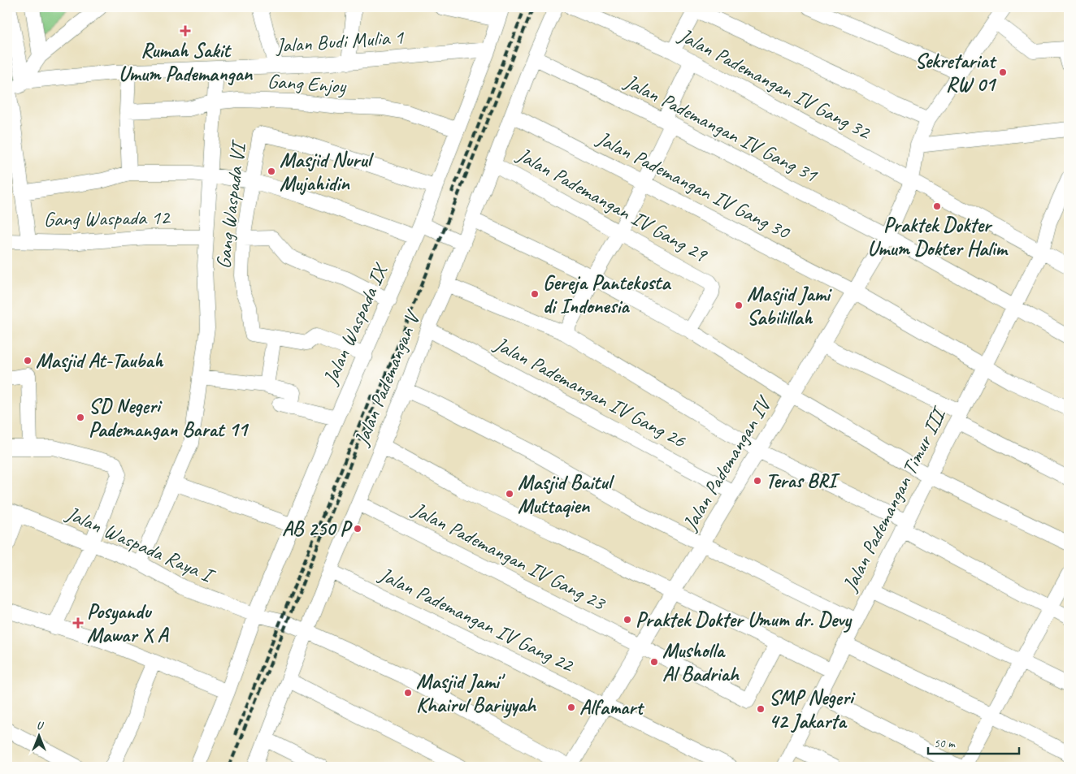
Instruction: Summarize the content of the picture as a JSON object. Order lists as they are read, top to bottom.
{
  "streets": {
    "street": [
      "Jalan Budi Mulia 1",
      "Gang Enjoy",
      "Jalan Pademangan IV Gang 32",
      "Jalan Pademangan IV Gang 31",
      "Jalan Pademangan IV Gang 30",
      "Jalan Pademangan IV Gang 29",
      "Gang Waspada VI",
      "Gang Waspada 12",
      "Jalan Waspada IX",
      "Jalan Pademangan V",
      "Jalan Pademangan IV Gang 26",
      "Jalan Pademangan IV",
      "Jalan Pademangan Timur III",
      "Jalan Waspada Raya I",
      "Jalan Pademangan IV Gang 23",
      "Jalan Pademangan IV Gang 22"
    ]
  },
  "crossings": [
    ["Jalan Budi Mulia 1", "Jalan Waspada IX"],
    ["Gang Enjoy", "Jalan Waspada IX"],
    ["Jalan Pademangan IV Gang 32", "Jalan Pademangan IV"],
    ["Jalan Pademangan IV Gang 32", "Jalan Pademangan Timur III"],
    ["Jalan Pademangan IV Gang 31", "Jalan Pademangan V"],
    ["Jalan Pademangan IV Gang 31", "Jalan Pademangan IV"],
    ["Jalan Pademangan IV Gang 31", "Jalan Pademangan Timur III"],
    ["Jalan Pademangan IV Gang 30", "Jalan Pademangan V"],
    ["Jalan Pademangan IV Gang 30", "Jalan Pademangan IV"],
    ["Jalan Pademangan IV Gang 30", "Jalan Pademangan Timur III"],
    ["Jalan Pademangan IV Gang 29", "Jalan Pademangan V"],
    ["Gang Waspada VI", "Jalan Waspada IX"],
    ["Jalan Waspada IX", "Jalan Waspada Raya I"],
    ["Jalan Pademangan V", "Jalan Pademangan IV Gang 26"],
    ["Jalan Pademangan V", "Jalan Waspada Raya I"],
    ["Jalan Pademangan V", "Jalan Pademangan IV Gang 23"],
    ["Jalan Pademangan V", "Jalan Pademangan IV Gang 22"],
    ["Jalan Pademangan IV Gang 26", "Jalan Pademangan IV"],
    ["Jalan Pademangan IV", "Jalan Waspada Raya I"],
    ["Jalan Pademangan IV", "Jalan Pademangan IV Gang 23"],
    ["Jalan Pademangan IV", "Jalan Pademangan IV Gang 22"]
  ],
  "places": {
    "health": ["Rumah Sakit Umum Pademangan", "Posyandu Mawar X A"],
    "other": [
      "Sekretariat RW 01",
      "Masjid Nurul Mujahidin",
      "Praktek Dokter Umum Dokter Halim",
      "Gereja Pantekosta di Indonesia",
      "Masjid Jami Sabilillah",
      "Masjid At-Taubah",
      "SD Negeri Pademangan Barat 11",
      "Teras BRI",
      "Masjid Baitul Muttaqien",
      "AB 250 P",
      "Praktek Dokter Umum dr. Devy",
      "Musholla Al Badriah",
      "Masjid Jami' Khairul Bariyyah",
      "Alfamart",
      "SMP Negeri 42 Jakarta"
    ]
  },
  "scale_bar": "50 m",
  "north": "top"
}
